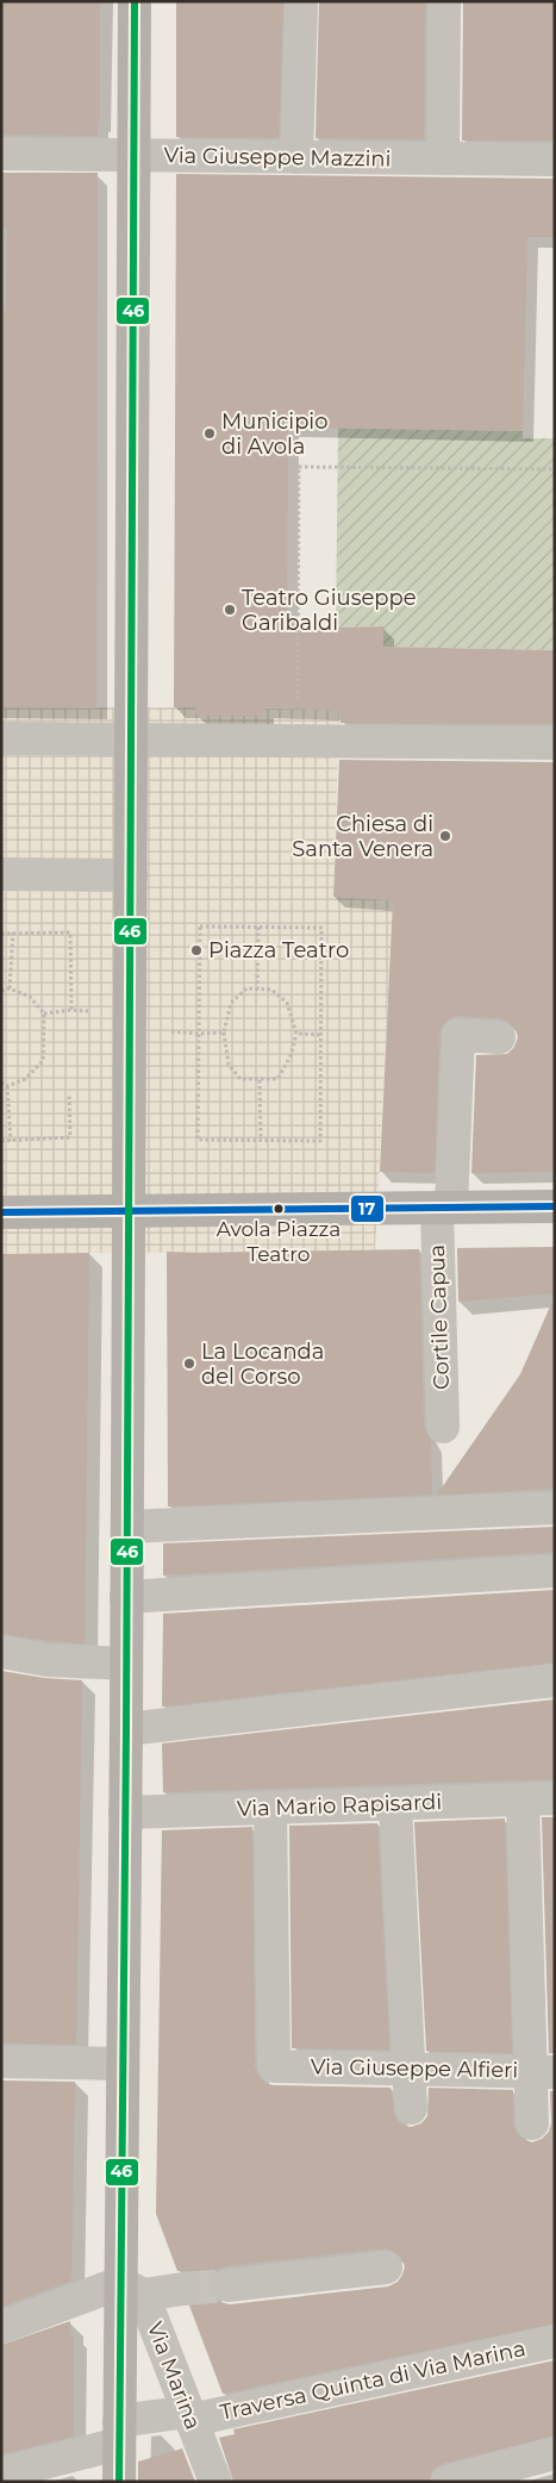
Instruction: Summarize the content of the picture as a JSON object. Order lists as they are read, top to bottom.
{
  "streets": {
    "street": [
      "Via Giuseppe Mazzini",
      "Cortile Capua",
      "Via Mario Rapisardi",
      "Via Giuseppe Alfieri",
      "Via Marina",
      "Traversa Quinta di Via Marina"
    ]
  },
  "crossings": [
    ["Via Mario Rapisardi", "Via Giuseppe Alfieri"],
    ["Via Marina", "Traversa Quinta di Via Marina"]
  ],
  "places": [
    "Municipio di Avola",
    "Teatro Giuseppe Garibaldi",
    "Chiesa di Santa Venera",
    "Piazza Teatro",
    "Avola Piazza Teatro",
    "La Locanda del Corso"
  ],
  "lines": ["transit line 46", "transit line 17"]
}
